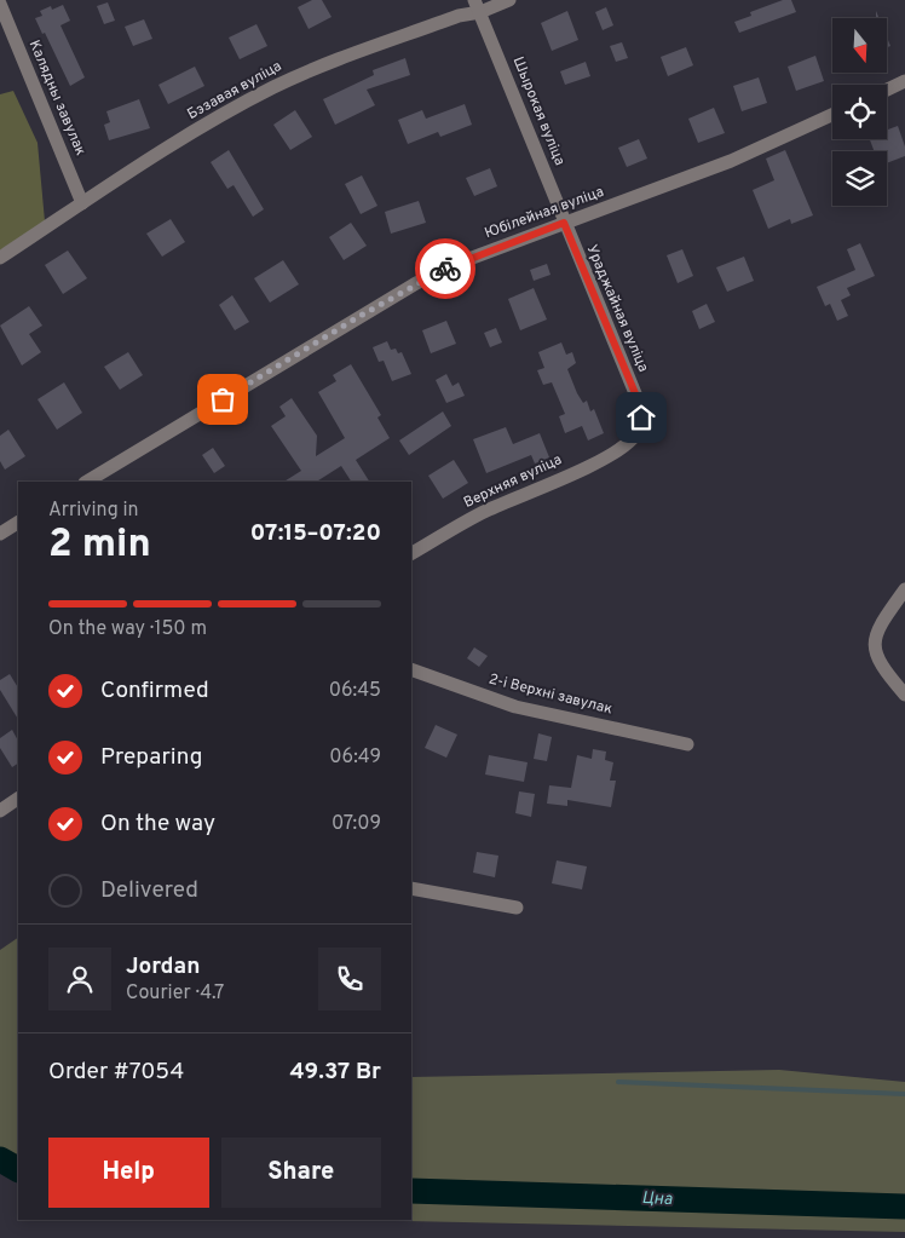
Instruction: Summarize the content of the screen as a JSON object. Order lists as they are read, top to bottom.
{
  "streets": {
    "street": [
      "Бэзавая вуліца",
      "Калядны завулак",
      "Шырокая вуліца",
      "Юбілейная вуліца",
      "Ураджайная вуліца",
      "Верхняя вуліца",
      "2-і Верхні завулак"
    ]
  },
  "crossings": [
    ["Бэзавая вуліца", "Калядны завулак"],
    ["Бэзавая вуліца", "Шырокая вуліца"],
    ["Шырокая вуліца", "Юбілейная вуліца"],
    ["Шырокая вуліца", "Ураджайная вуліца"],
    ["Юбілейная вуліца", "Ураджайная вуліца"],
    ["Ураджайная вуліца", "Верхняя вуліца"]
  ],
  "water": ["Цна"],
  "north": "bottom",
  "page": {
    "heading": ["2 min", "Arriving in", "07:15–07:20"],
    "panel": [
      "Jordan",
      "Courier · 4.7",
      "Order #7054",
      "49.37 Br"
    ],
    "bar": "On the way · 150 m",
    "list": [
      ["Confirmed", "06:45"],
      ["Preparing", "06:49"],
      ["On the way", "07:09"],
      "Delivered"
    ],
    "buttons": ["Help", "Share"]
  }
}
